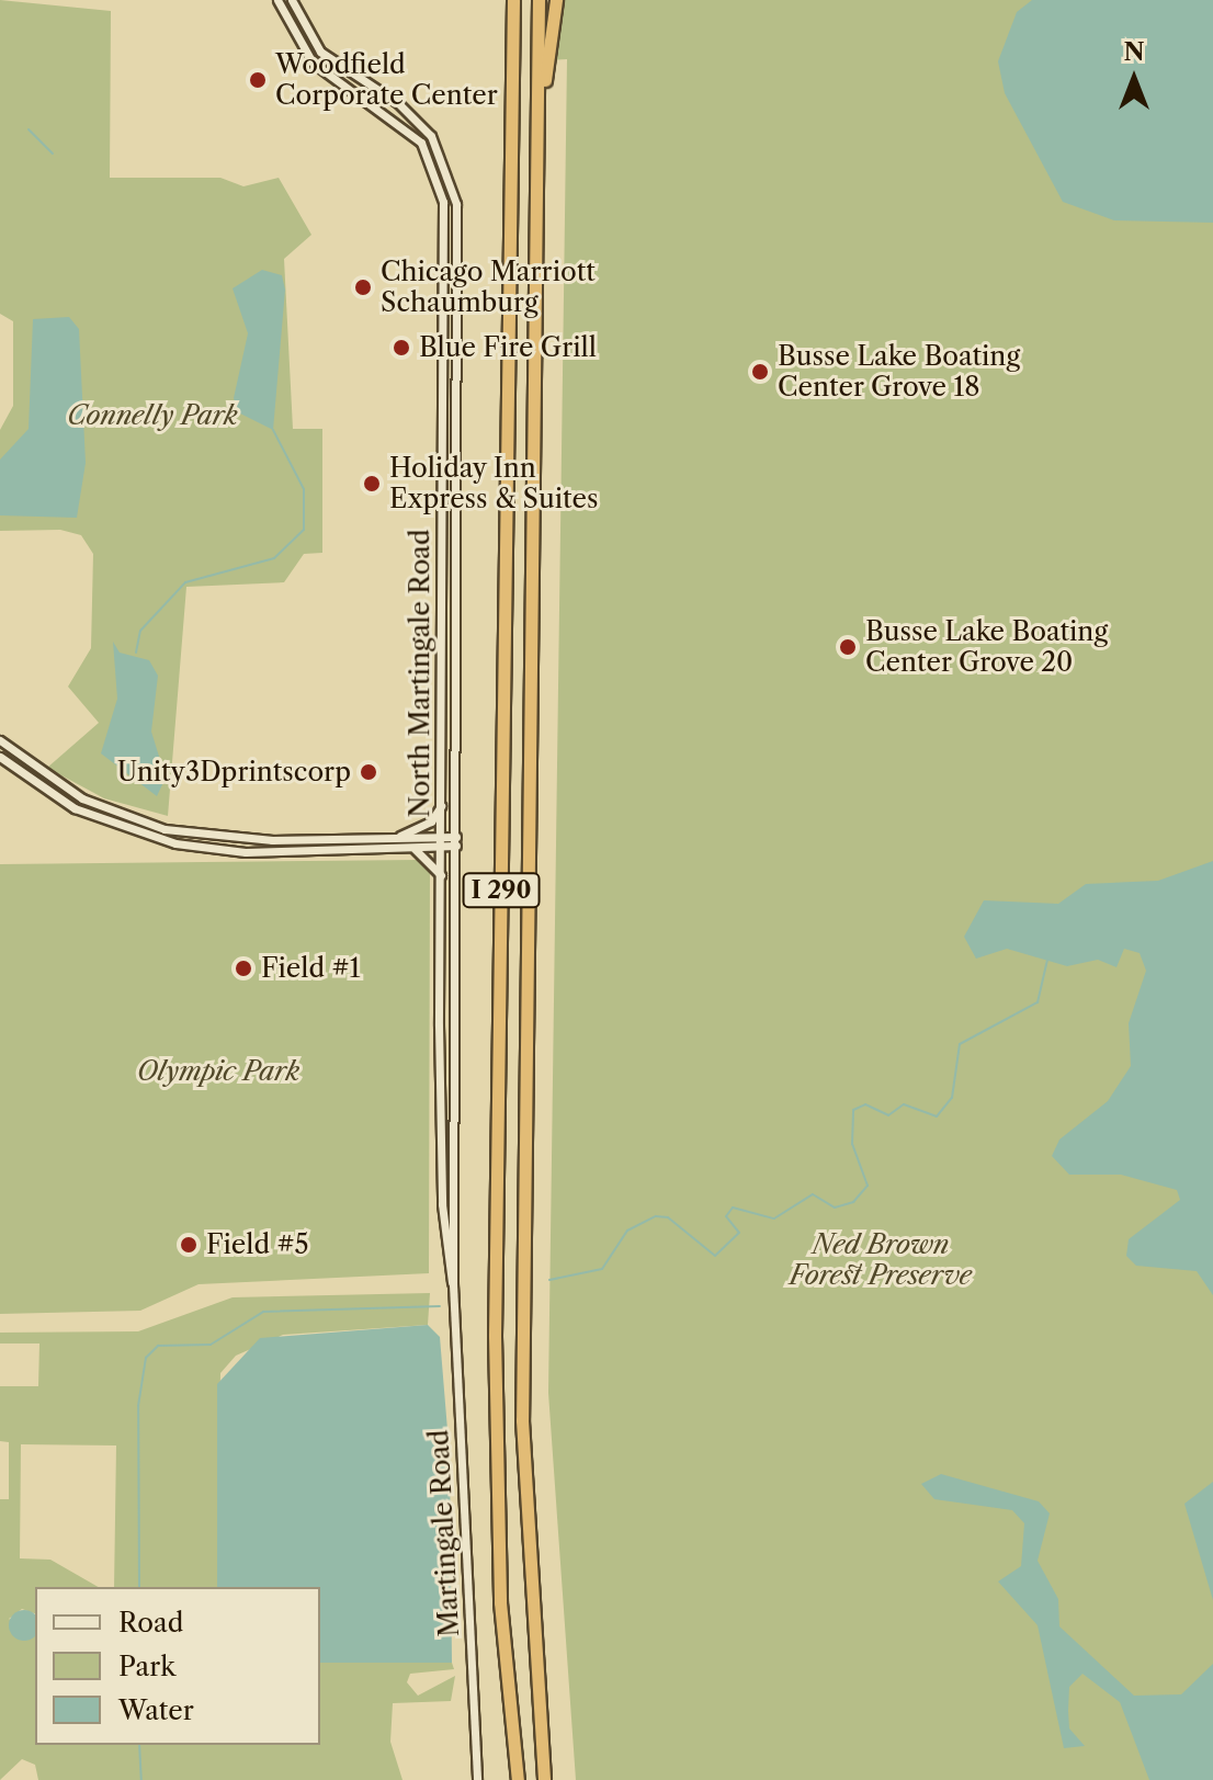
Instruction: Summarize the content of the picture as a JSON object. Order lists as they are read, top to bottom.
{
  "streets": {
    "highway": ["I 290"],
    "street": ["North Martingale Road", "Martingale Road"]
  },
  "crossings": [
    ["North Martingale Road", "Martingale Road"]
  ],
  "parks": ["Connelly Park", "Olympic Park", "Ned Brown Forest Preserve"],
  "places": [
    "Woodfield Corporate Center",
    "Chicago Marriott Schaumburg",
    "Blue Fire Grill",
    "Busse Lake Boating Center Grove 18",
    "Holiday Inn Express & Suites",
    "Busse Lake Boating Center Grove 20",
    "Unity3Dprintscorp",
    "Field #1",
    "Field #5"
  ],
  "legend": ["Road", "Park", "Water"],
  "north": "top"
}
